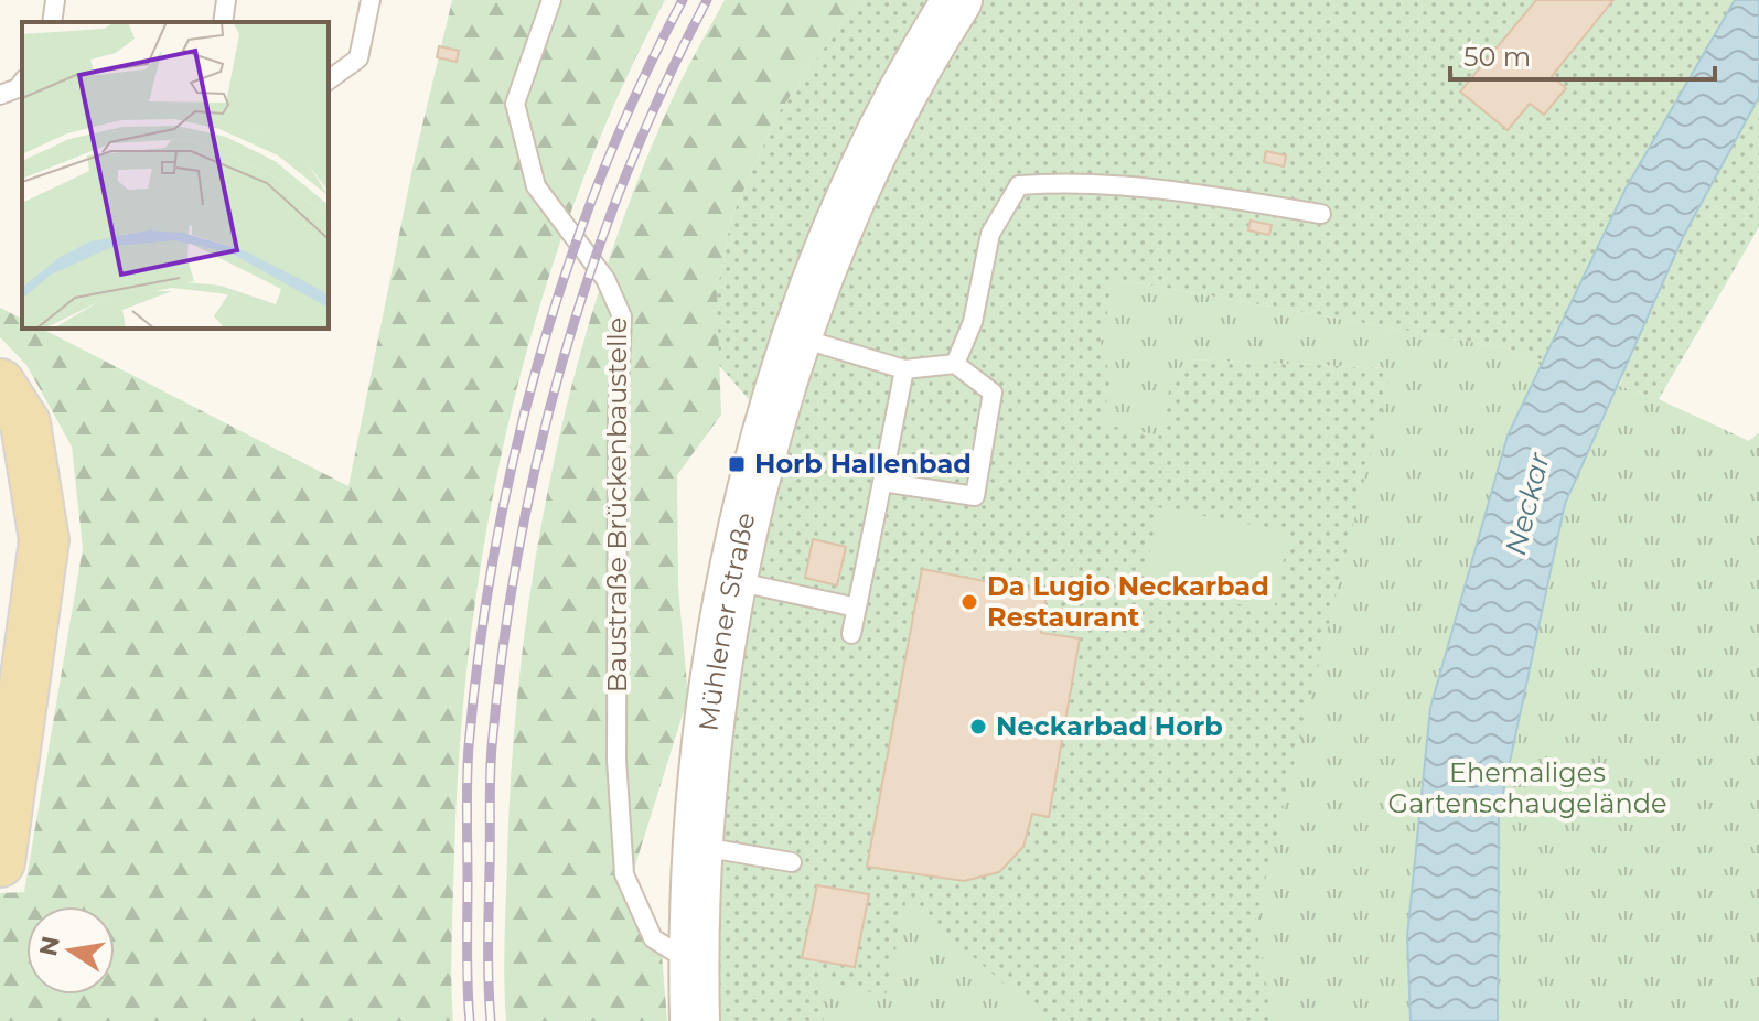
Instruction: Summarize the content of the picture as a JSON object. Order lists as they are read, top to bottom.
{
  "streets": {
    "main road": ["Mühlener Straße"],
    "lane": ["Baustraße Brückenbaustelle"]
  },
  "crossings": [
    ["Baustraße Brückenbaustelle", "Mühlener Straße"]
  ],
  "water": ["Neckar"],
  "parks": ["Ehemaliges Gartenschaugelände"],
  "places": {
    "transit": ["Horb Hallenbad"],
    "other": ["Da Lugio Neckarbad Restaurant", "Neckarbad Horb"]
  },
  "scale_bar": "50 m",
  "north": "left"
}
